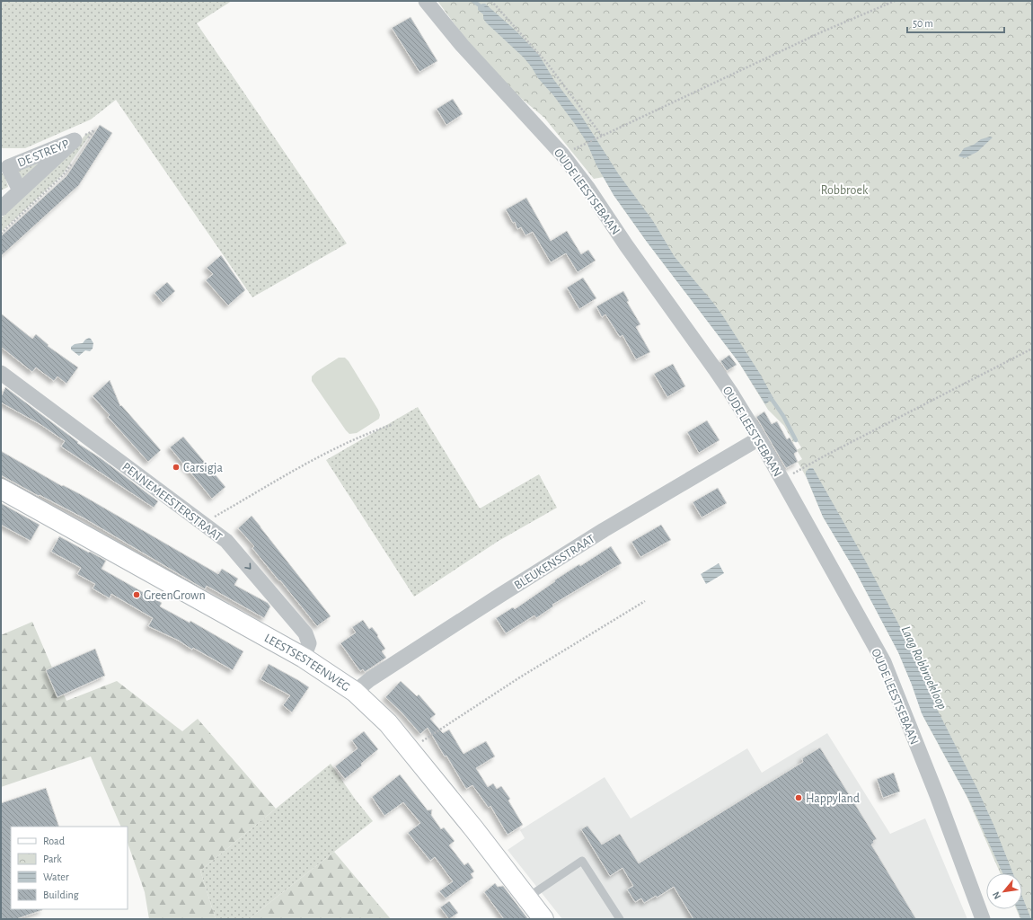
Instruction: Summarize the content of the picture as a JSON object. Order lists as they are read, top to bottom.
{
  "streets": {
    "street": [
      "DE STREYP",
      "OUDE LEESTSEBAAN",
      "PENNEMEESTERSTRAAT",
      "BLEUKENSSTRAAT",
      "LEESTSESTEENWEG"
    ]
  },
  "crossings": [
    ["OUDE LEESTSEBAAN", "BLEUKENSSTRAAT"],
    ["PENNEMEESTERSTRAAT", "LEESTSESTEENWEG"],
    ["BLEUKENSSTRAAT", "LEESTSESTEENWEG"]
  ],
  "one_way": ["PENNEMEESTERSTRAAT"],
  "water": ["Laag Robbroekloop"],
  "parks": ["Robbroek"],
  "places": ["Carsigja", "GreenGrown", "Happyland"],
  "legend": [
    "Road",
    "Park",
    "Water",
    "Building"
  ],
  "scale_bar": "50 m",
  "north": "bottom left"
}
